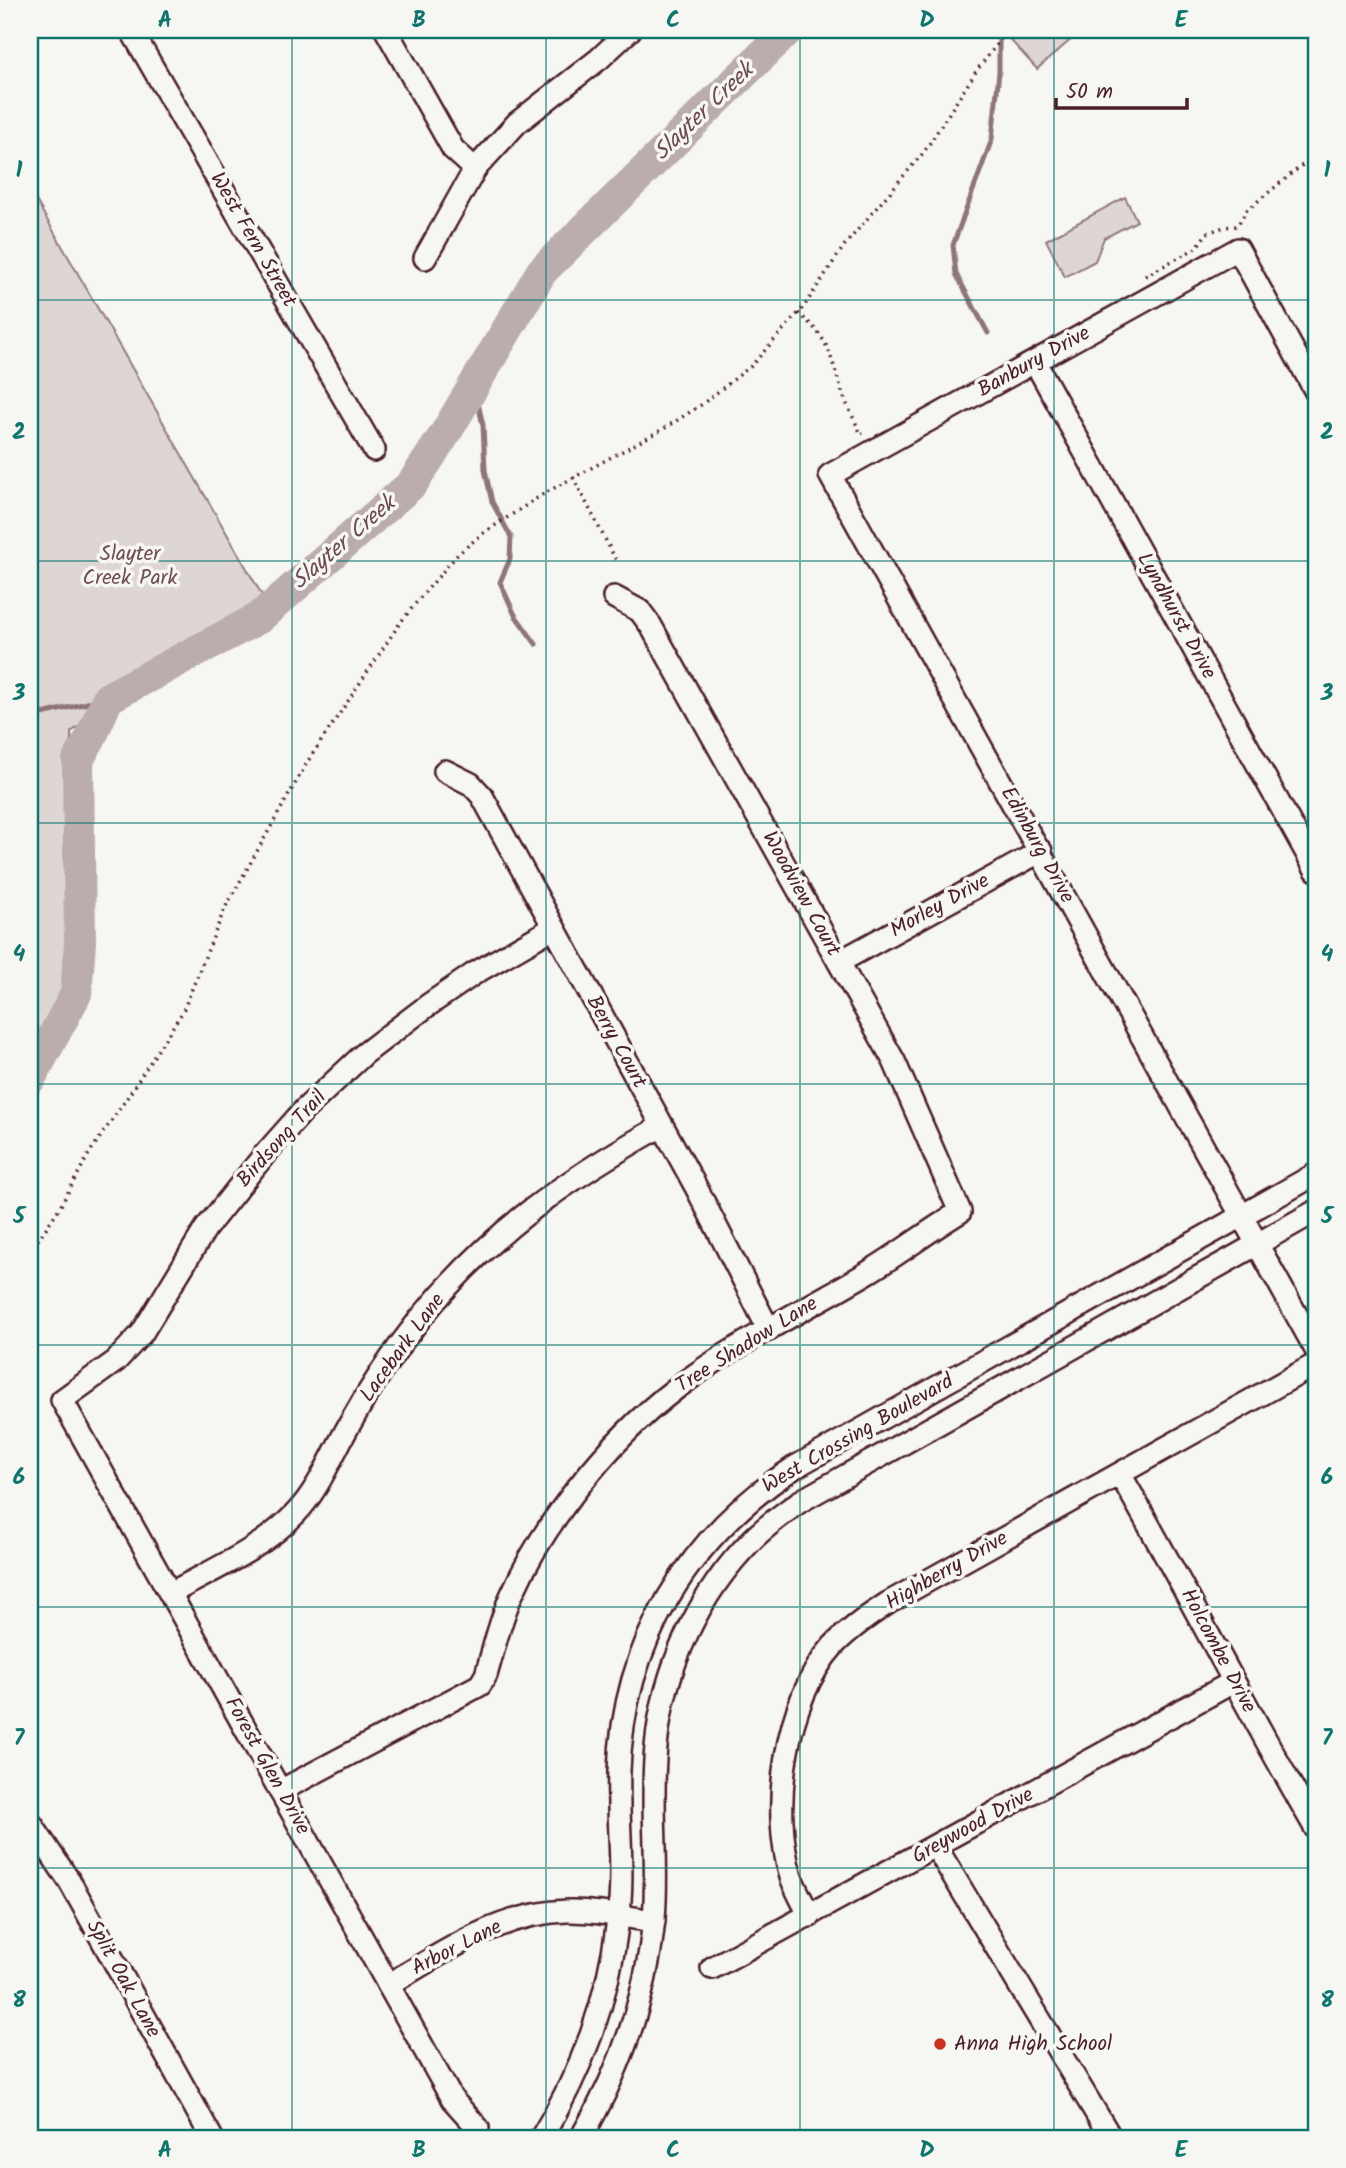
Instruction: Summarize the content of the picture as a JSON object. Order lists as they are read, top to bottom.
{
  "streets": {
    "street": [
      "West Fern Street",
      "Banbury Drive",
      "Lyndhurst Drive",
      "Edinburg Drive",
      "Woodview Court",
      "Morley Drive",
      "Berry Court",
      "Birdsong Trail",
      "Tree Shadow Lane",
      "Lacebark Lane",
      "West Crossing Boulevard",
      "Highberry Drive",
      "Holcombe Drive",
      "Forest Glen Drive",
      "Greywood Drive",
      "Arbor Lane",
      "Split Oak Lane"
    ]
  },
  "crossings": [
    ["Banbury Drive", "Lyndhurst Drive"],
    ["Banbury Drive", "Edinburg Drive"],
    ["Edinburg Drive", "Morley Drive"],
    ["Edinburg Drive", "West Crossing Boulevard"],
    ["Woodview Court", "Morley Drive"],
    ["Woodview Court", "Tree Shadow Lane"],
    ["Berry Court", "Birdsong Trail"],
    ["Berry Court", "Tree Shadow Lane"],
    ["Berry Court", "Lacebark Lane"],
    ["Birdsong Trail", "Forest Glen Drive"],
    ["Tree Shadow Lane", "Forest Glen Drive"],
    ["Lacebark Lane", "Forest Glen Drive"],
    ["West Crossing Boulevard", "Arbor Lane"],
    ["Highberry Drive", "Holcombe Drive"],
    ["Highberry Drive", "Greywood Drive"],
    ["Holcombe Drive", "Greywood Drive"],
    ["Forest Glen Drive", "Arbor Lane"]
  ],
  "water": ["Slayter Creek"],
  "parks": ["Slayter Creek Park"],
  "places": ["Anna High School"],
  "scale_bar": "50 m",
  "grid": {
    "columns": [
      "A",
      "B",
      "C",
      "D",
      "E"
    ],
    "rows": [
      "1",
      "2",
      "3",
      "4",
      "5",
      "6",
      "7",
      "8"
    ]
  }
}
